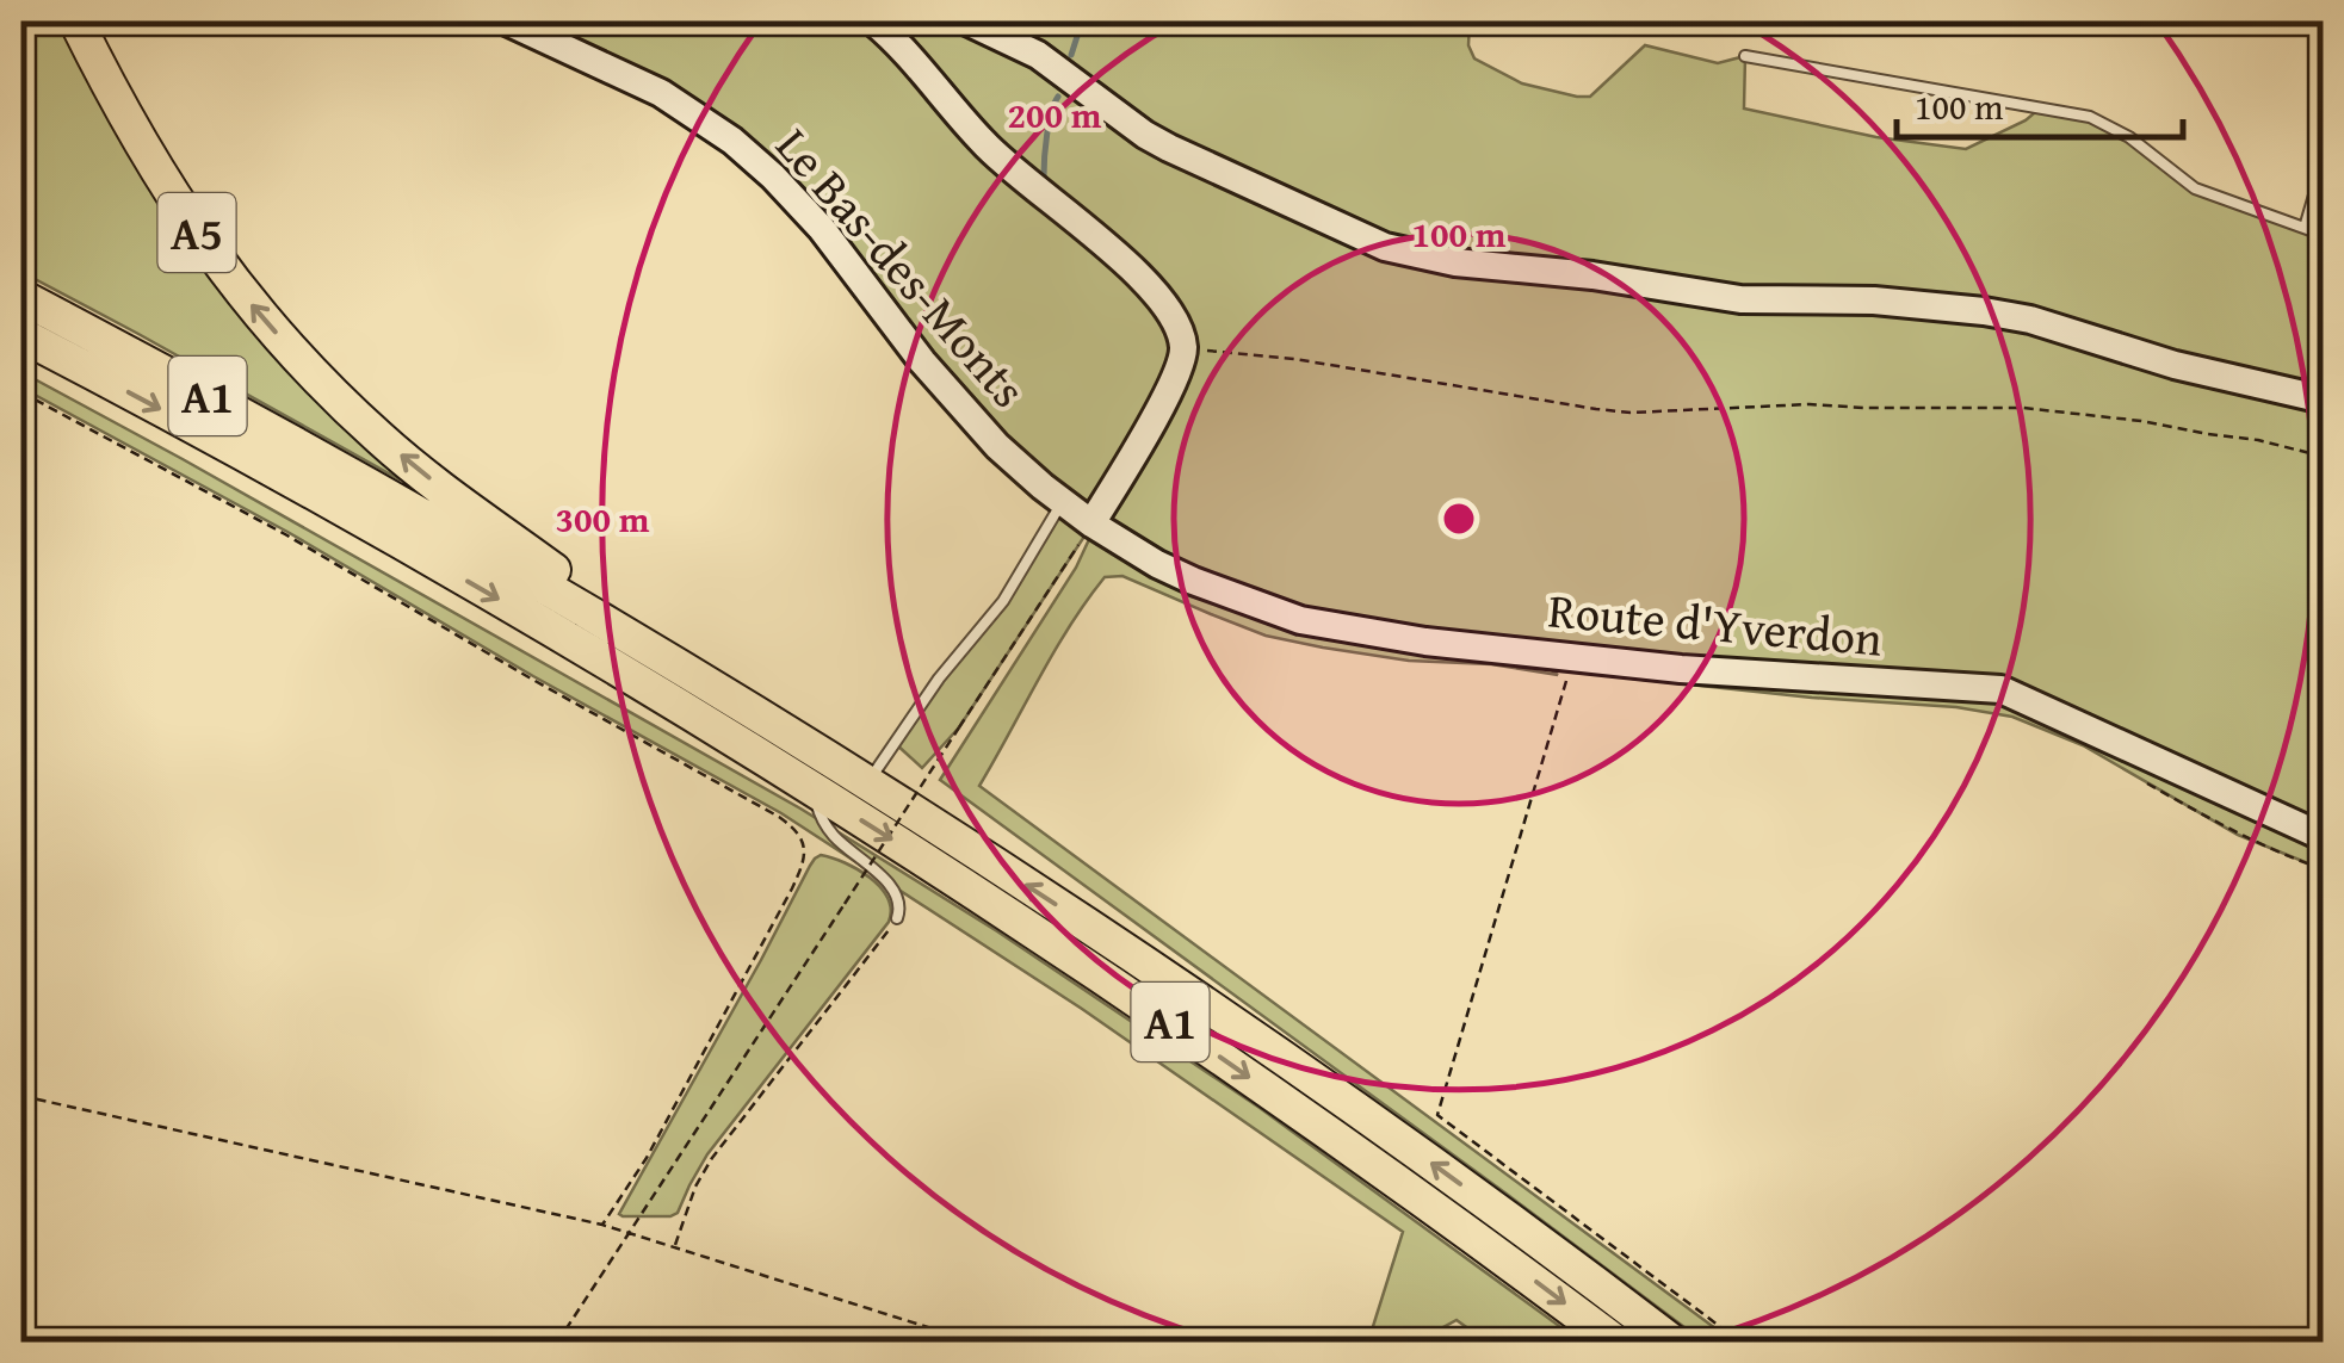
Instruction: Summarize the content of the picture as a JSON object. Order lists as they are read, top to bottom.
{
  "streets": {
    "highway": ["A5", "A1"],
    "street": ["Le Bas-des-Monts", "Route d'Yverdon"]
  },
  "crossings": [
    ["A5", "A1"],
    ["Le Bas-des-Monts", "Route d'Yverdon"]
  ],
  "scale_bar": "100 m",
  "rings": ["200 m", "100 m", "300 m"]
}
